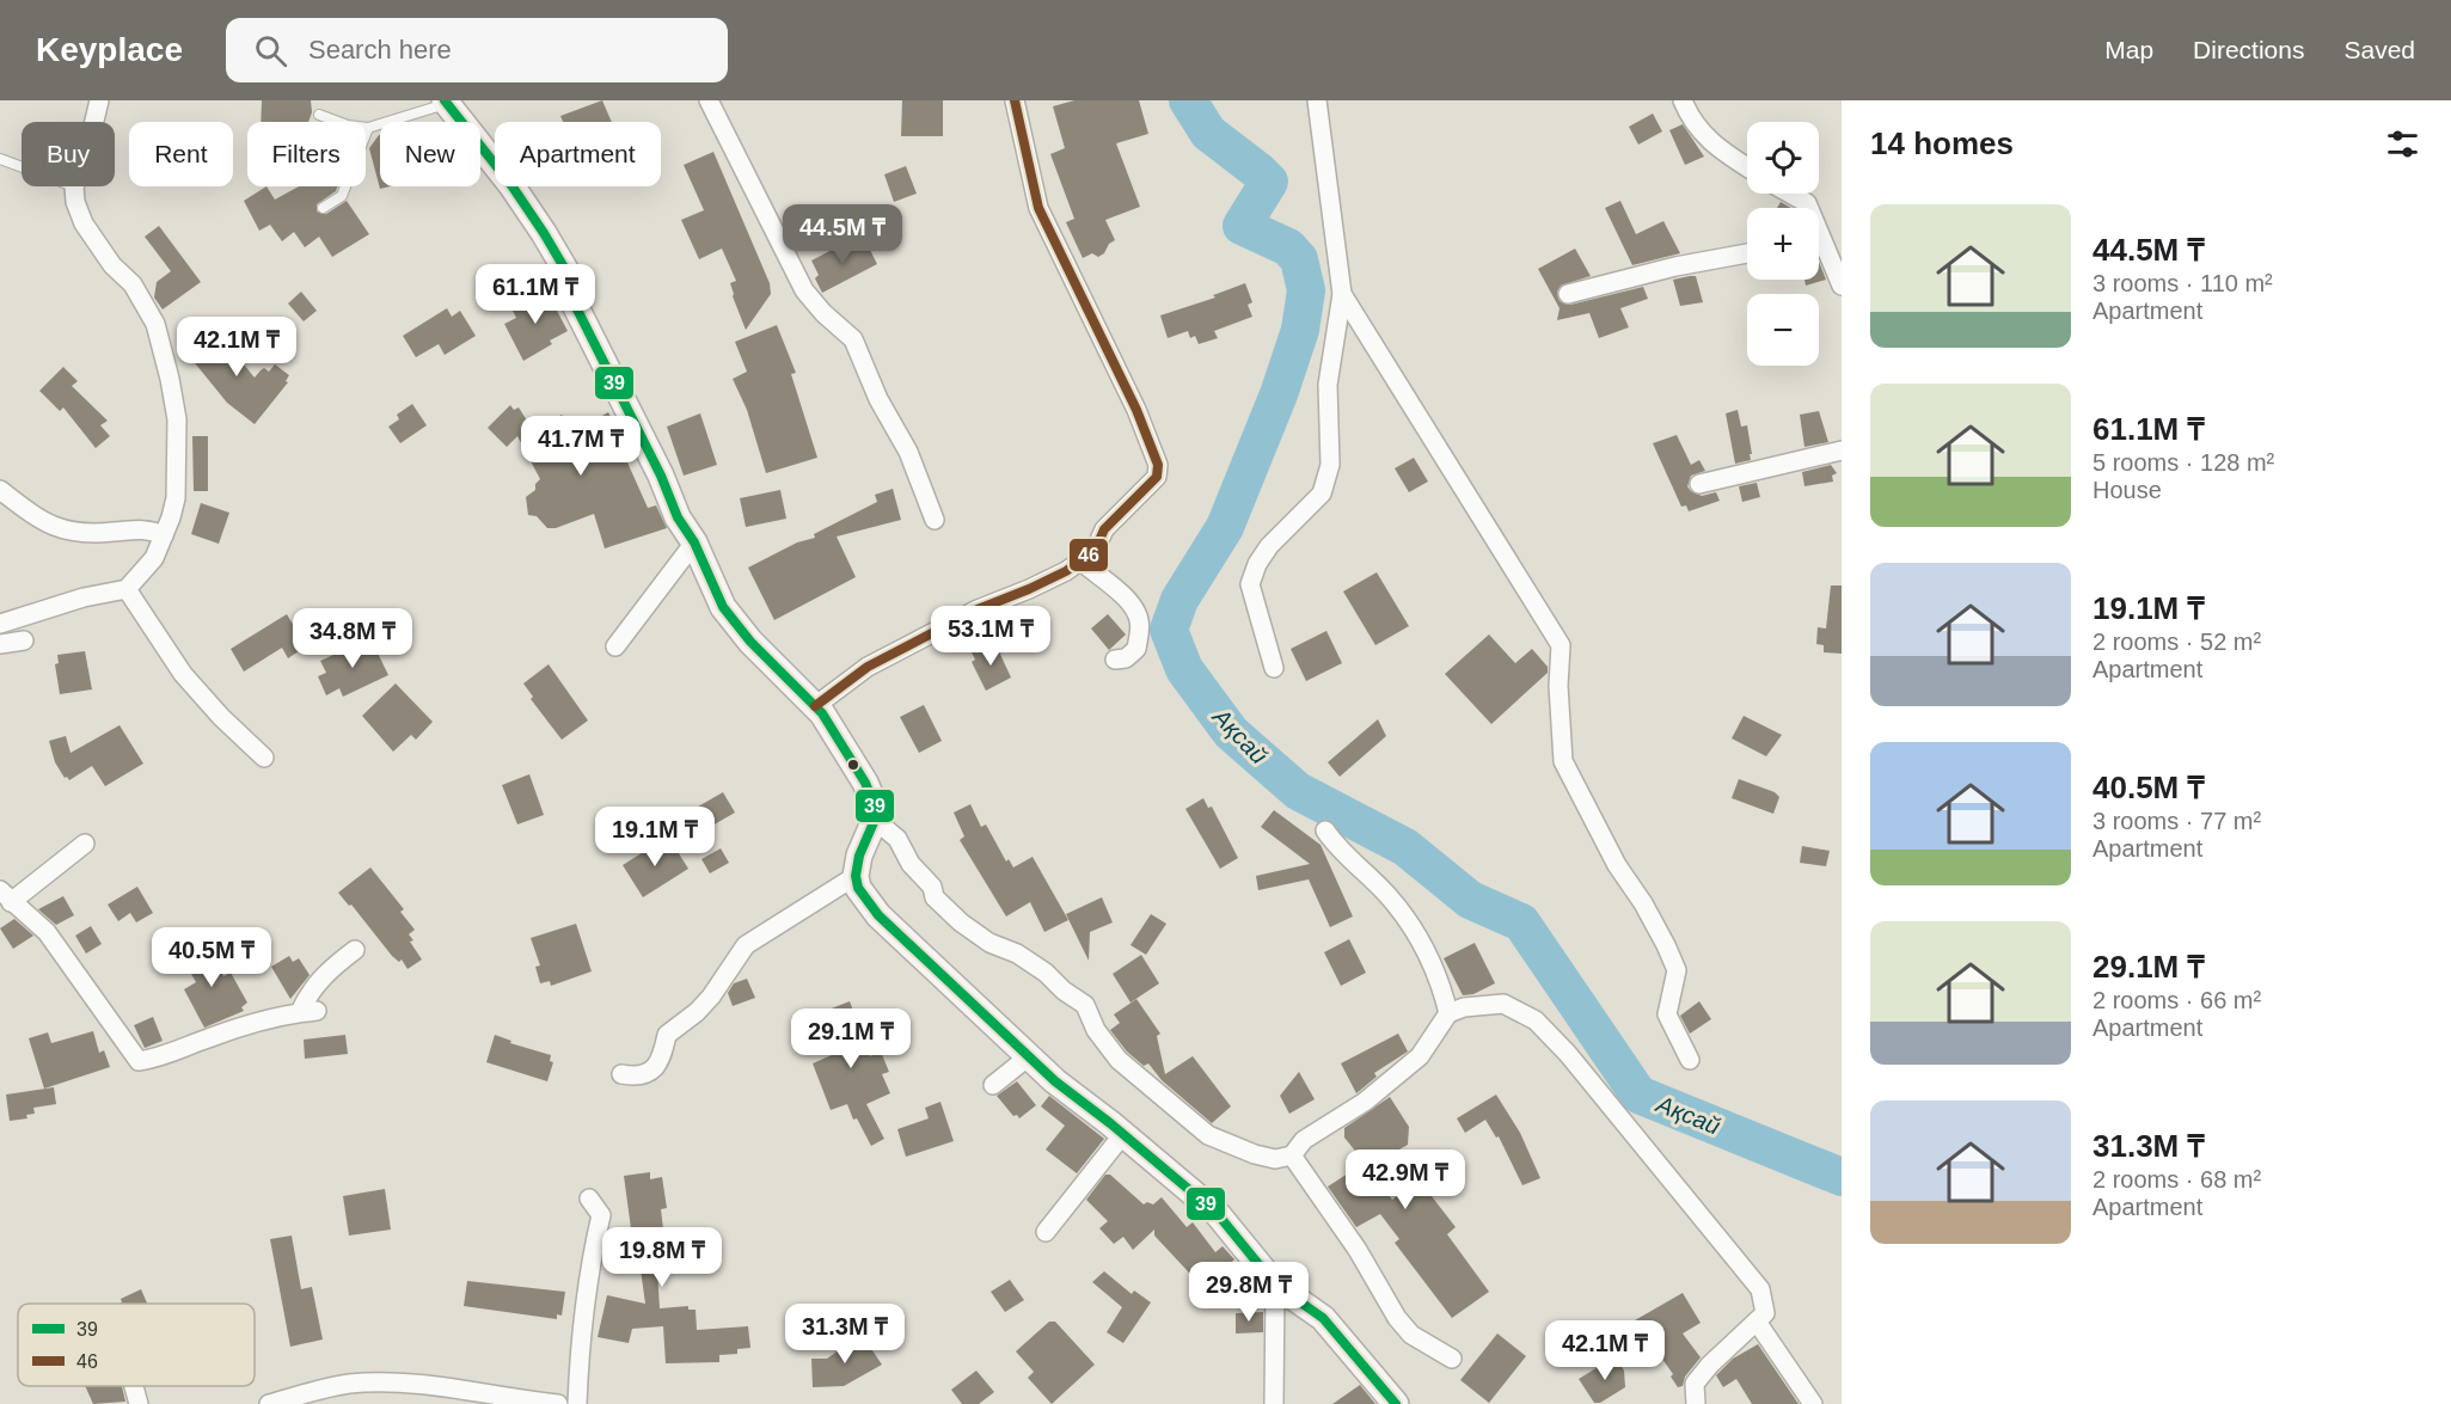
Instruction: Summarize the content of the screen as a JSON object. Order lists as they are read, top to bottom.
{
  "water": ["Ақсай"],
  "lines": ["transit line 39", "transit line 46"],
  "legend": ["39", "46"],
  "page": {
    "header": "Keyplace",
    "search": "Search here",
    "nav": ["Map", "Directions", "Saved"],
    "heading": "14 homes",
    "map_buttons": ["+", "−"],
    "chip": [
      "Buy",
      "Rent",
      "Filters",
      "New",
      "Apartment"
    ],
    "list": [
      {
        "name": "44.5M ₸",
        "note": "3 rooms · 110 m² · Apartment"
      },
      {
        "name": "61.1M ₸",
        "note": "5 rooms · 128 m² · House"
      },
      {
        "name": "19.1M ₸",
        "note": "2 rooms · 52 m² · Apartment"
      },
      {
        "name": "40.5M ₸",
        "note": "3 rooms · 77 m² · Apartment"
      },
      {
        "name": "29.1M ₸",
        "note": "2 rooms · 66 m² · Apartment"
      },
      {
        "name": "31.3M ₸",
        "note": "2 rooms · 68 m² · Apartment"
      }
    ],
    "price": [
      "44.5M ₸",
      "61.1M ₸",
      "42.1M ₸",
      "41.7M ₸",
      "53.1M ₸",
      "34.8M ₸",
      "19.1M ₸",
      "40.5M ₸",
      "29.1M ₸",
      "42.9M ₸",
      "19.8M ₸",
      "29.8M ₸",
      "31.3M ₸",
      "42.1M ₸"
    ]
  }
}
